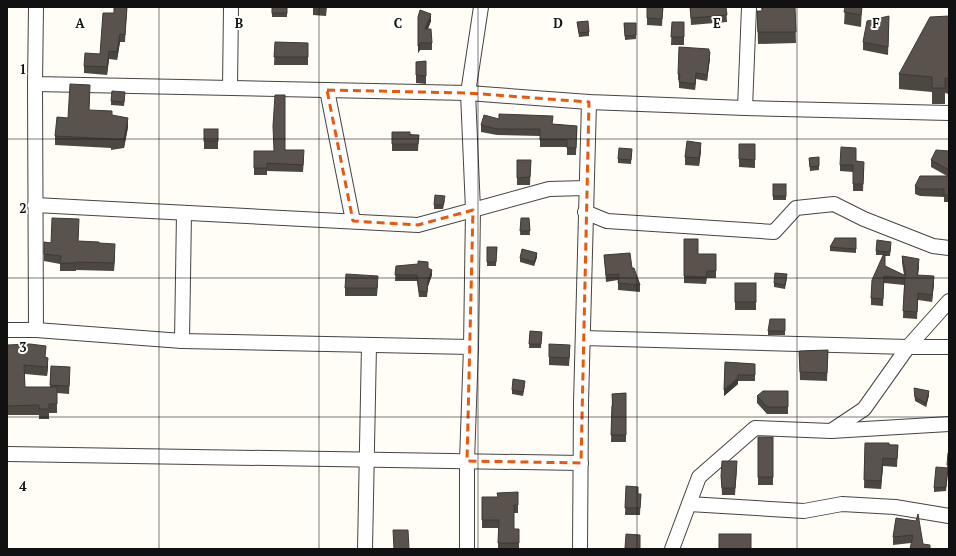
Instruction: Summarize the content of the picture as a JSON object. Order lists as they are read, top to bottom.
{
  "grid": {
    "columns": [
      "A",
      "B",
      "C",
      "D",
      "E",
      "F"
    ],
    "rows": [
      "1",
      "2",
      "3",
      "4"
    ]
  }
}
